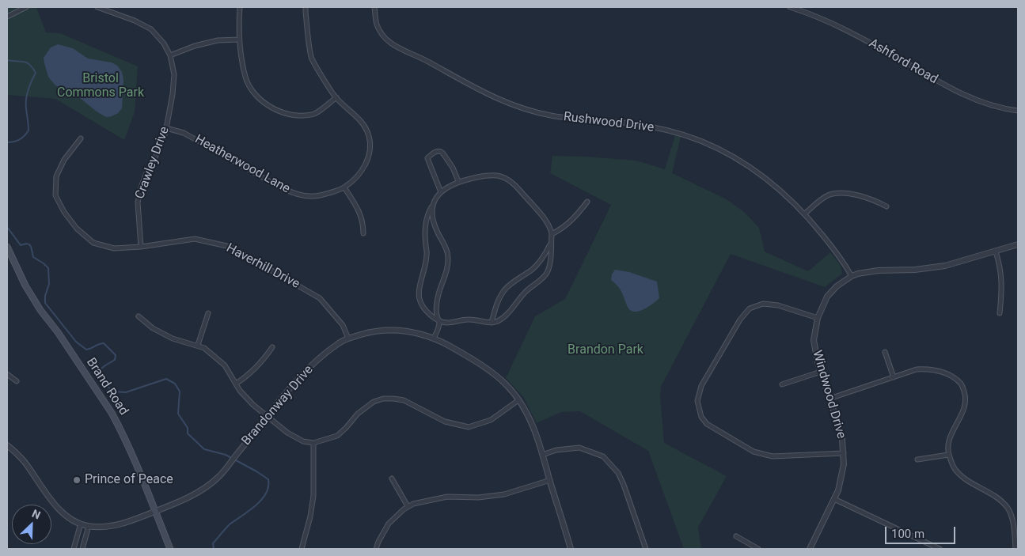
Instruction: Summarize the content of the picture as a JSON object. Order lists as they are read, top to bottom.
{
  "streets": {
    "main road": ["Brand Road"],
    "street": [
      "Ashford Road",
      "Rushwood Drive",
      "Crawley Drive",
      "Heatherwood Lane",
      "Haverhill Drive",
      "Windwood Drive",
      "Brandonway Drive"
    ]
  },
  "crossings": [
    ["Rushwood Drive", "Windwood Drive"],
    ["Crawley Drive", "Heatherwood Lane"],
    ["Crawley Drive", "Haverhill Drive"],
    ["Haverhill Drive", "Brandonway Drive"],
    ["Brand Road", "Brandonway Drive"]
  ],
  "parks": ["Bristol Commons Park", "Brandon Park"],
  "places": ["Prince of Peace"],
  "scale_bar": "100 m",
  "north": "top right"
}
